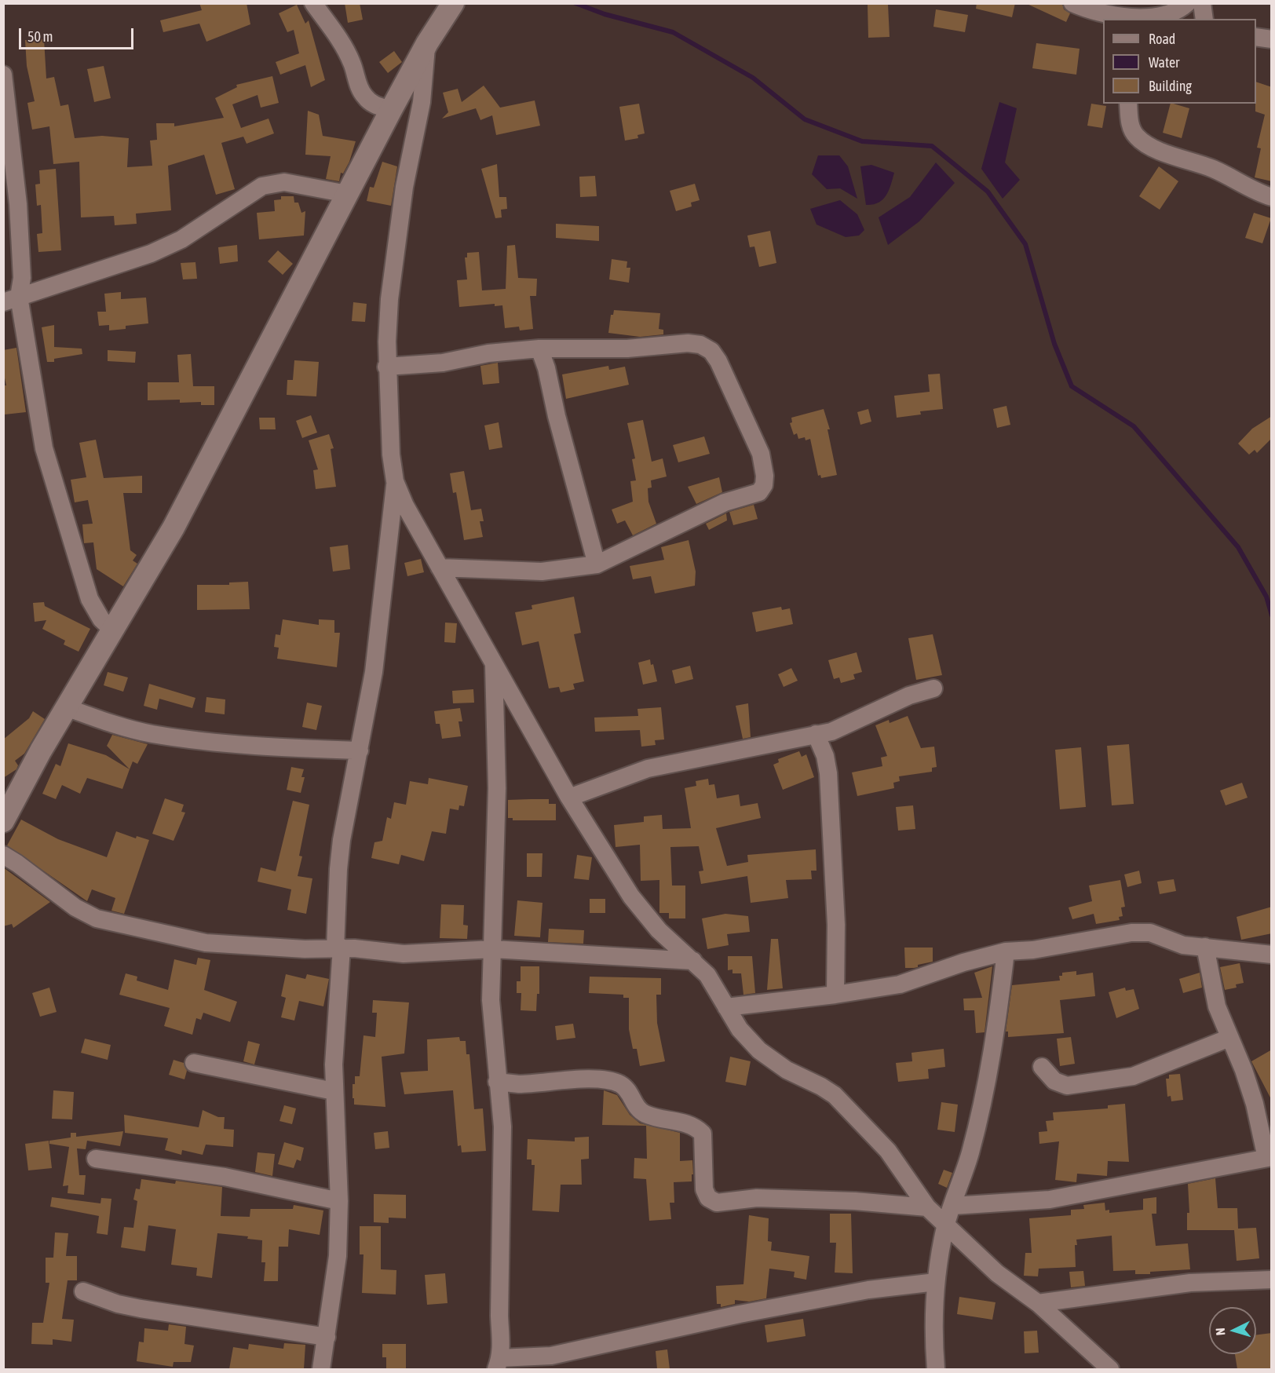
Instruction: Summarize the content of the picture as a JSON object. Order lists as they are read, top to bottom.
{
  "legend": ["Road", "Water", "Building"],
  "scale_bar": "50 m",
  "north": "left"
}
